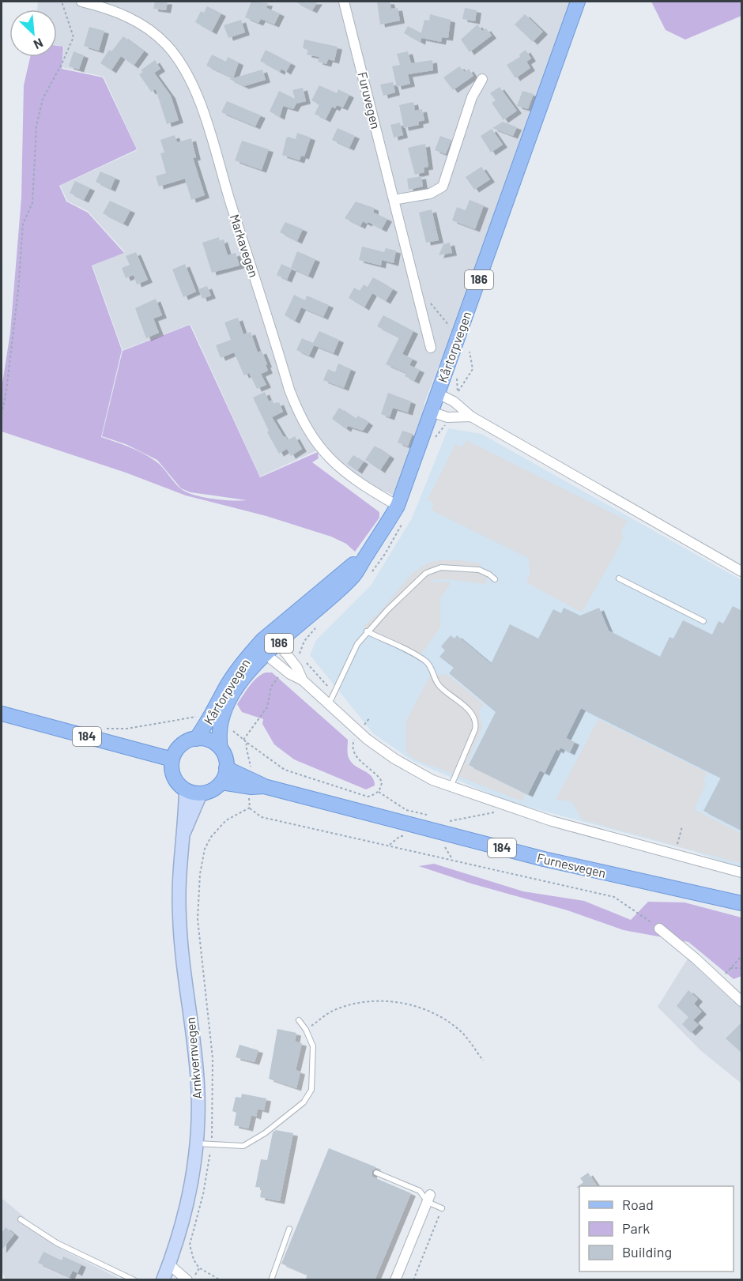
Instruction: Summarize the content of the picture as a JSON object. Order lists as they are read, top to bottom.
{
  "streets": {
    "main road": [
      "186",
      "Kårtorpvegen",
      "184",
      "Furnesvegen",
      "Arnkvernvegen"
    ],
    "street": ["Furuvegen", "Markavegen"]
  },
  "crossings": [
    ["Markavegen", "Kårtorpvegen"],
    ["Kårtorpvegen", "184"],
    ["Kårtorpvegen", "Furnesvegen"],
    ["184", "Furnesvegen"]
  ],
  "legend": ["Road", "Park", "Building"],
  "north": "bottom right"
}
